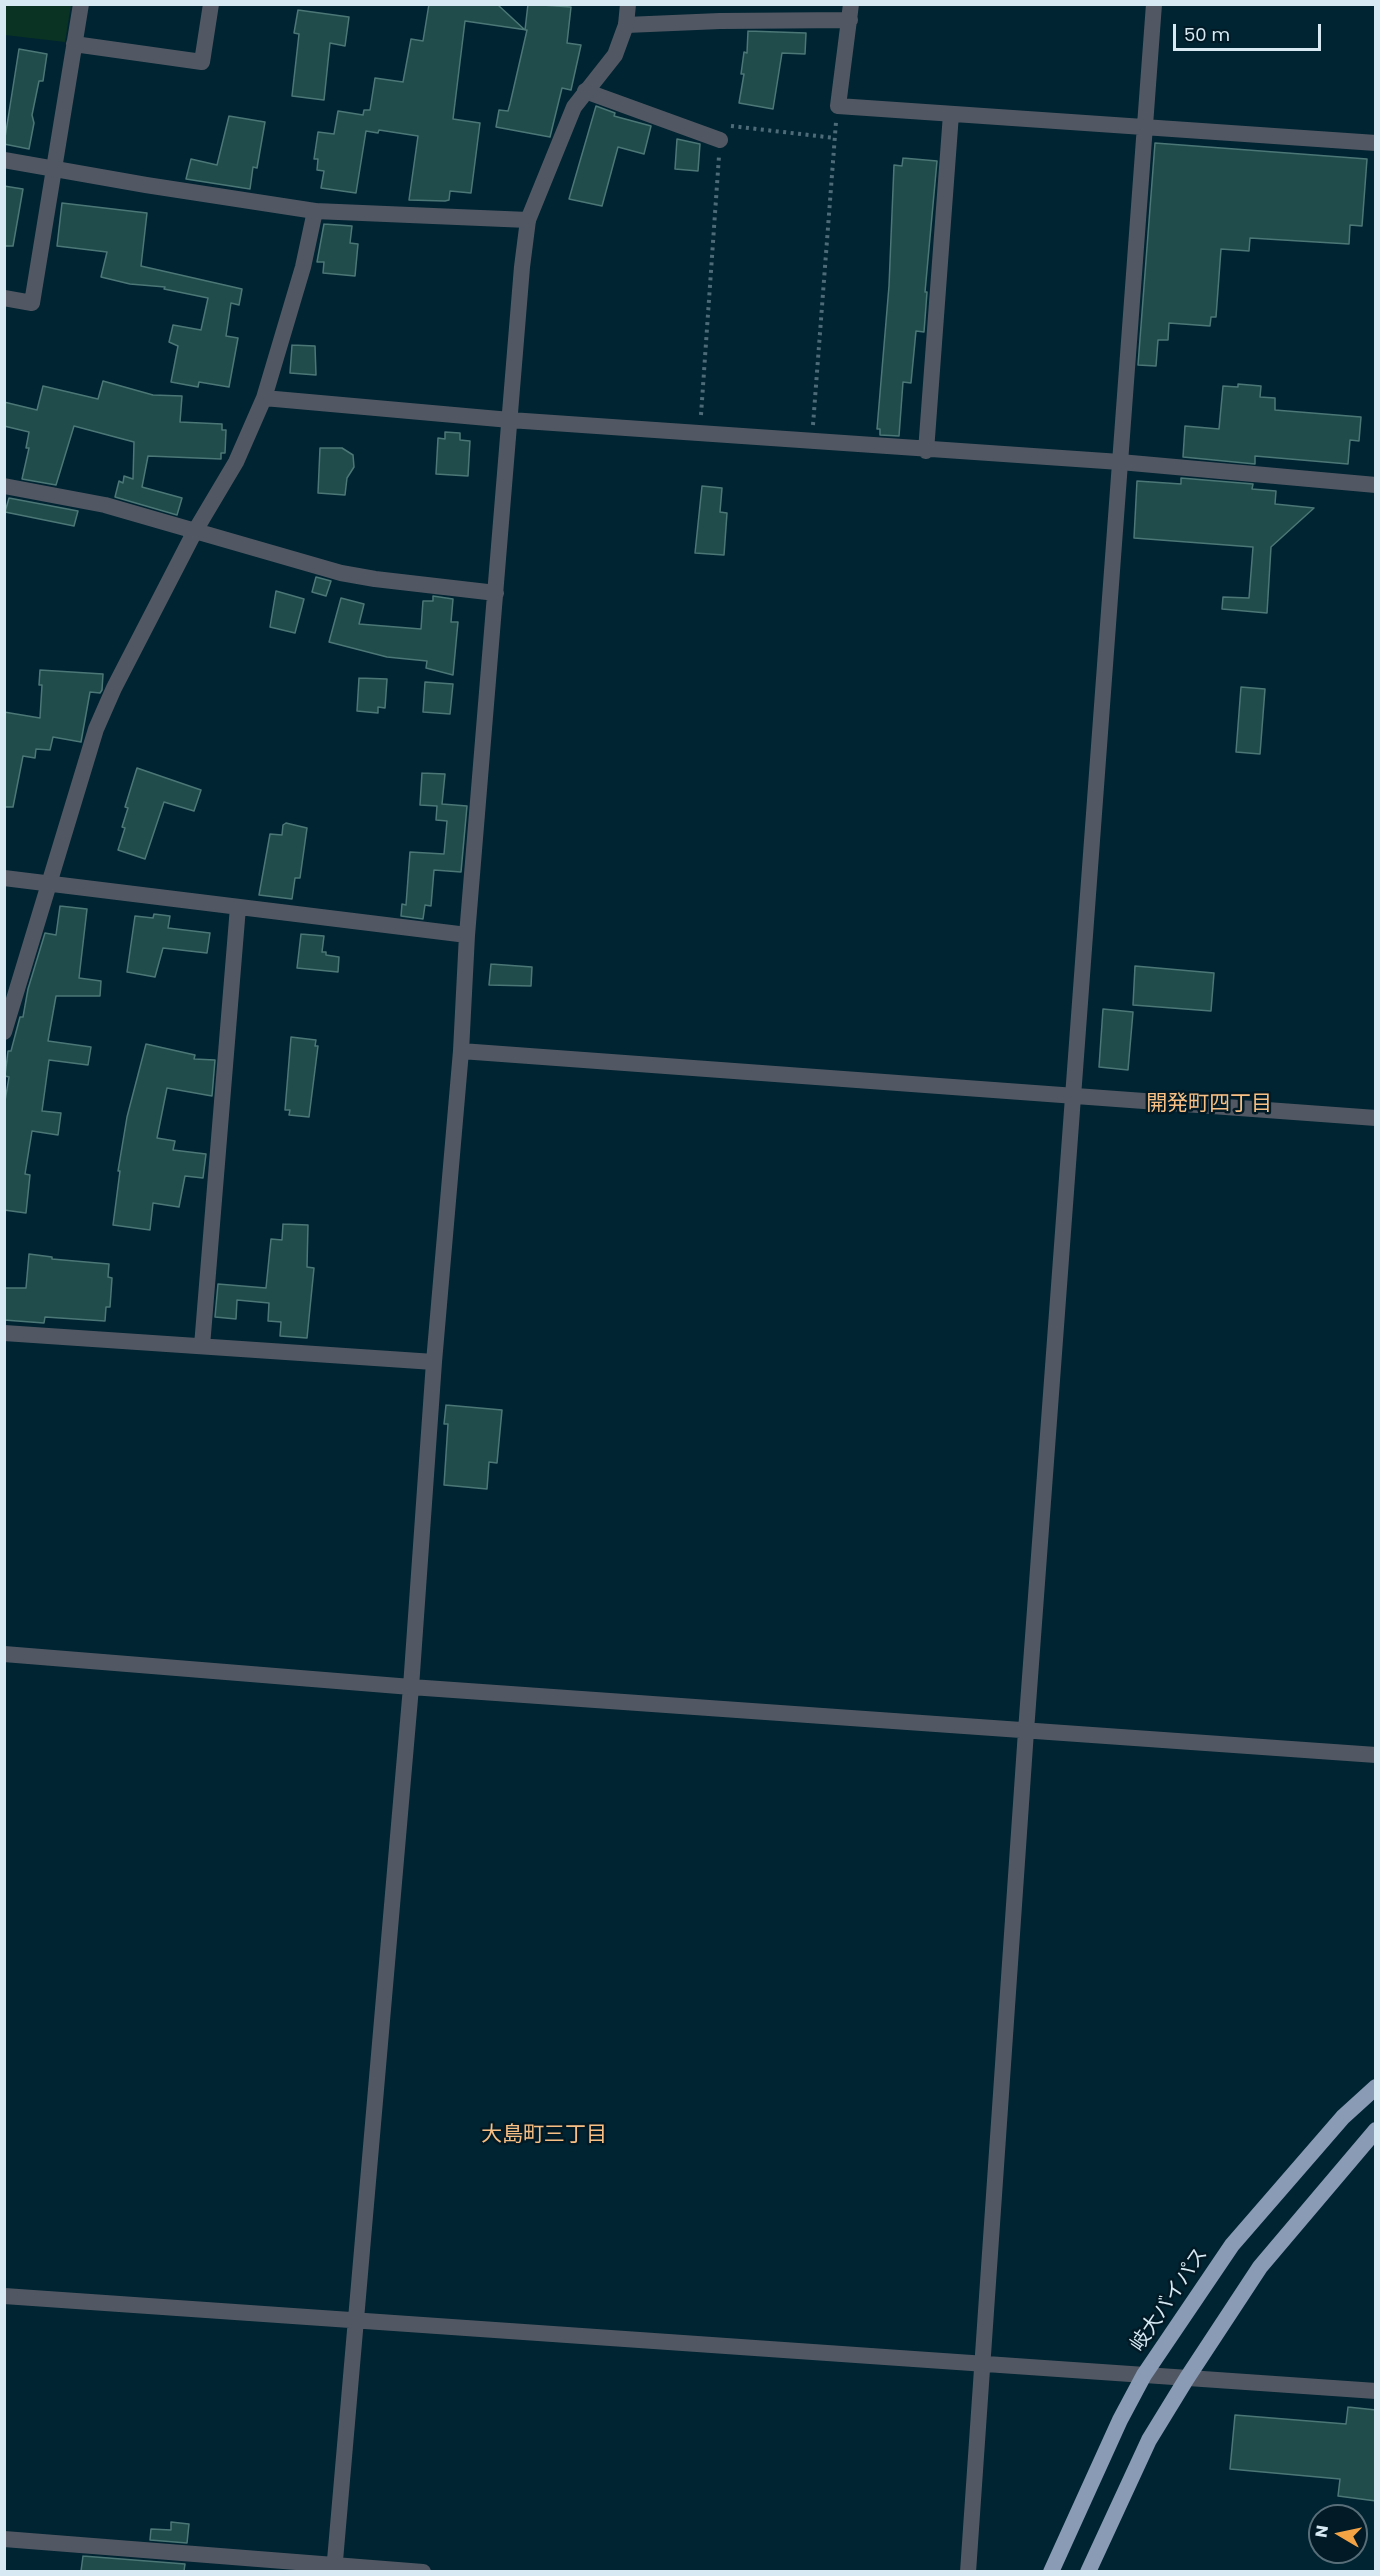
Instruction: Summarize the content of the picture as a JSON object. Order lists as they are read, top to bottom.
{
  "streets": {
    "highway": ["岐大バイパス"]
  },
  "districts": ["開発町四丁目", "大島町三丁目"],
  "scale_bar": "50 m",
  "north": "left"
}
